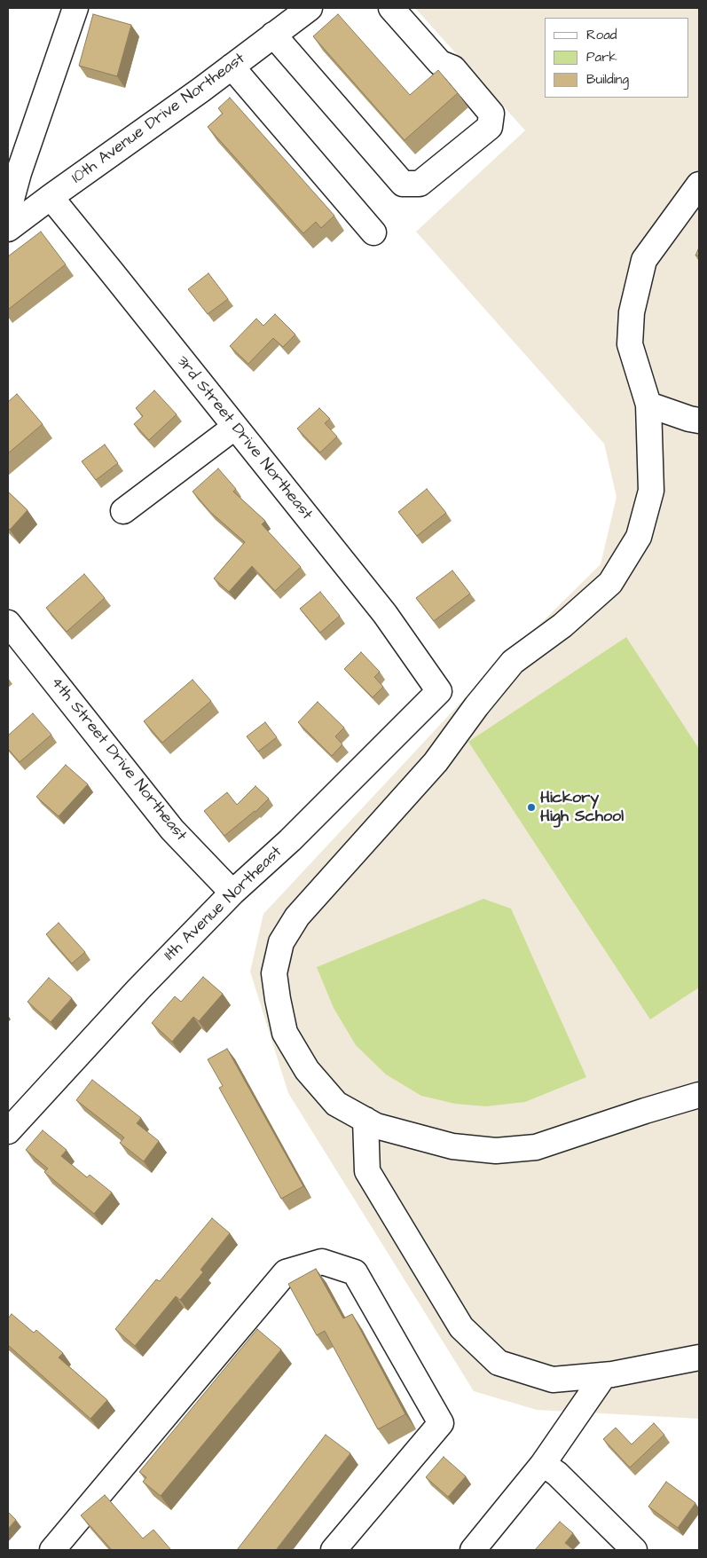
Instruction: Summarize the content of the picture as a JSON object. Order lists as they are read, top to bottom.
{
  "streets": {
    "street": [
      "10th Avenue Drive Northeast",
      "3rd Street Drive Northeast",
      "4th Street Drive Northeast",
      "11th Avenue Northeast"
    ]
  },
  "crossings": [
    ["10th Avenue Drive Northeast", "3rd Street Drive Northeast"],
    ["3rd Street Drive Northeast", "11th Avenue Northeast"],
    ["4th Street Drive Northeast", "11th Avenue Northeast"]
  ],
  "places": ["Hickory High School"],
  "legend": ["Road", "Park", "Building"]
}
